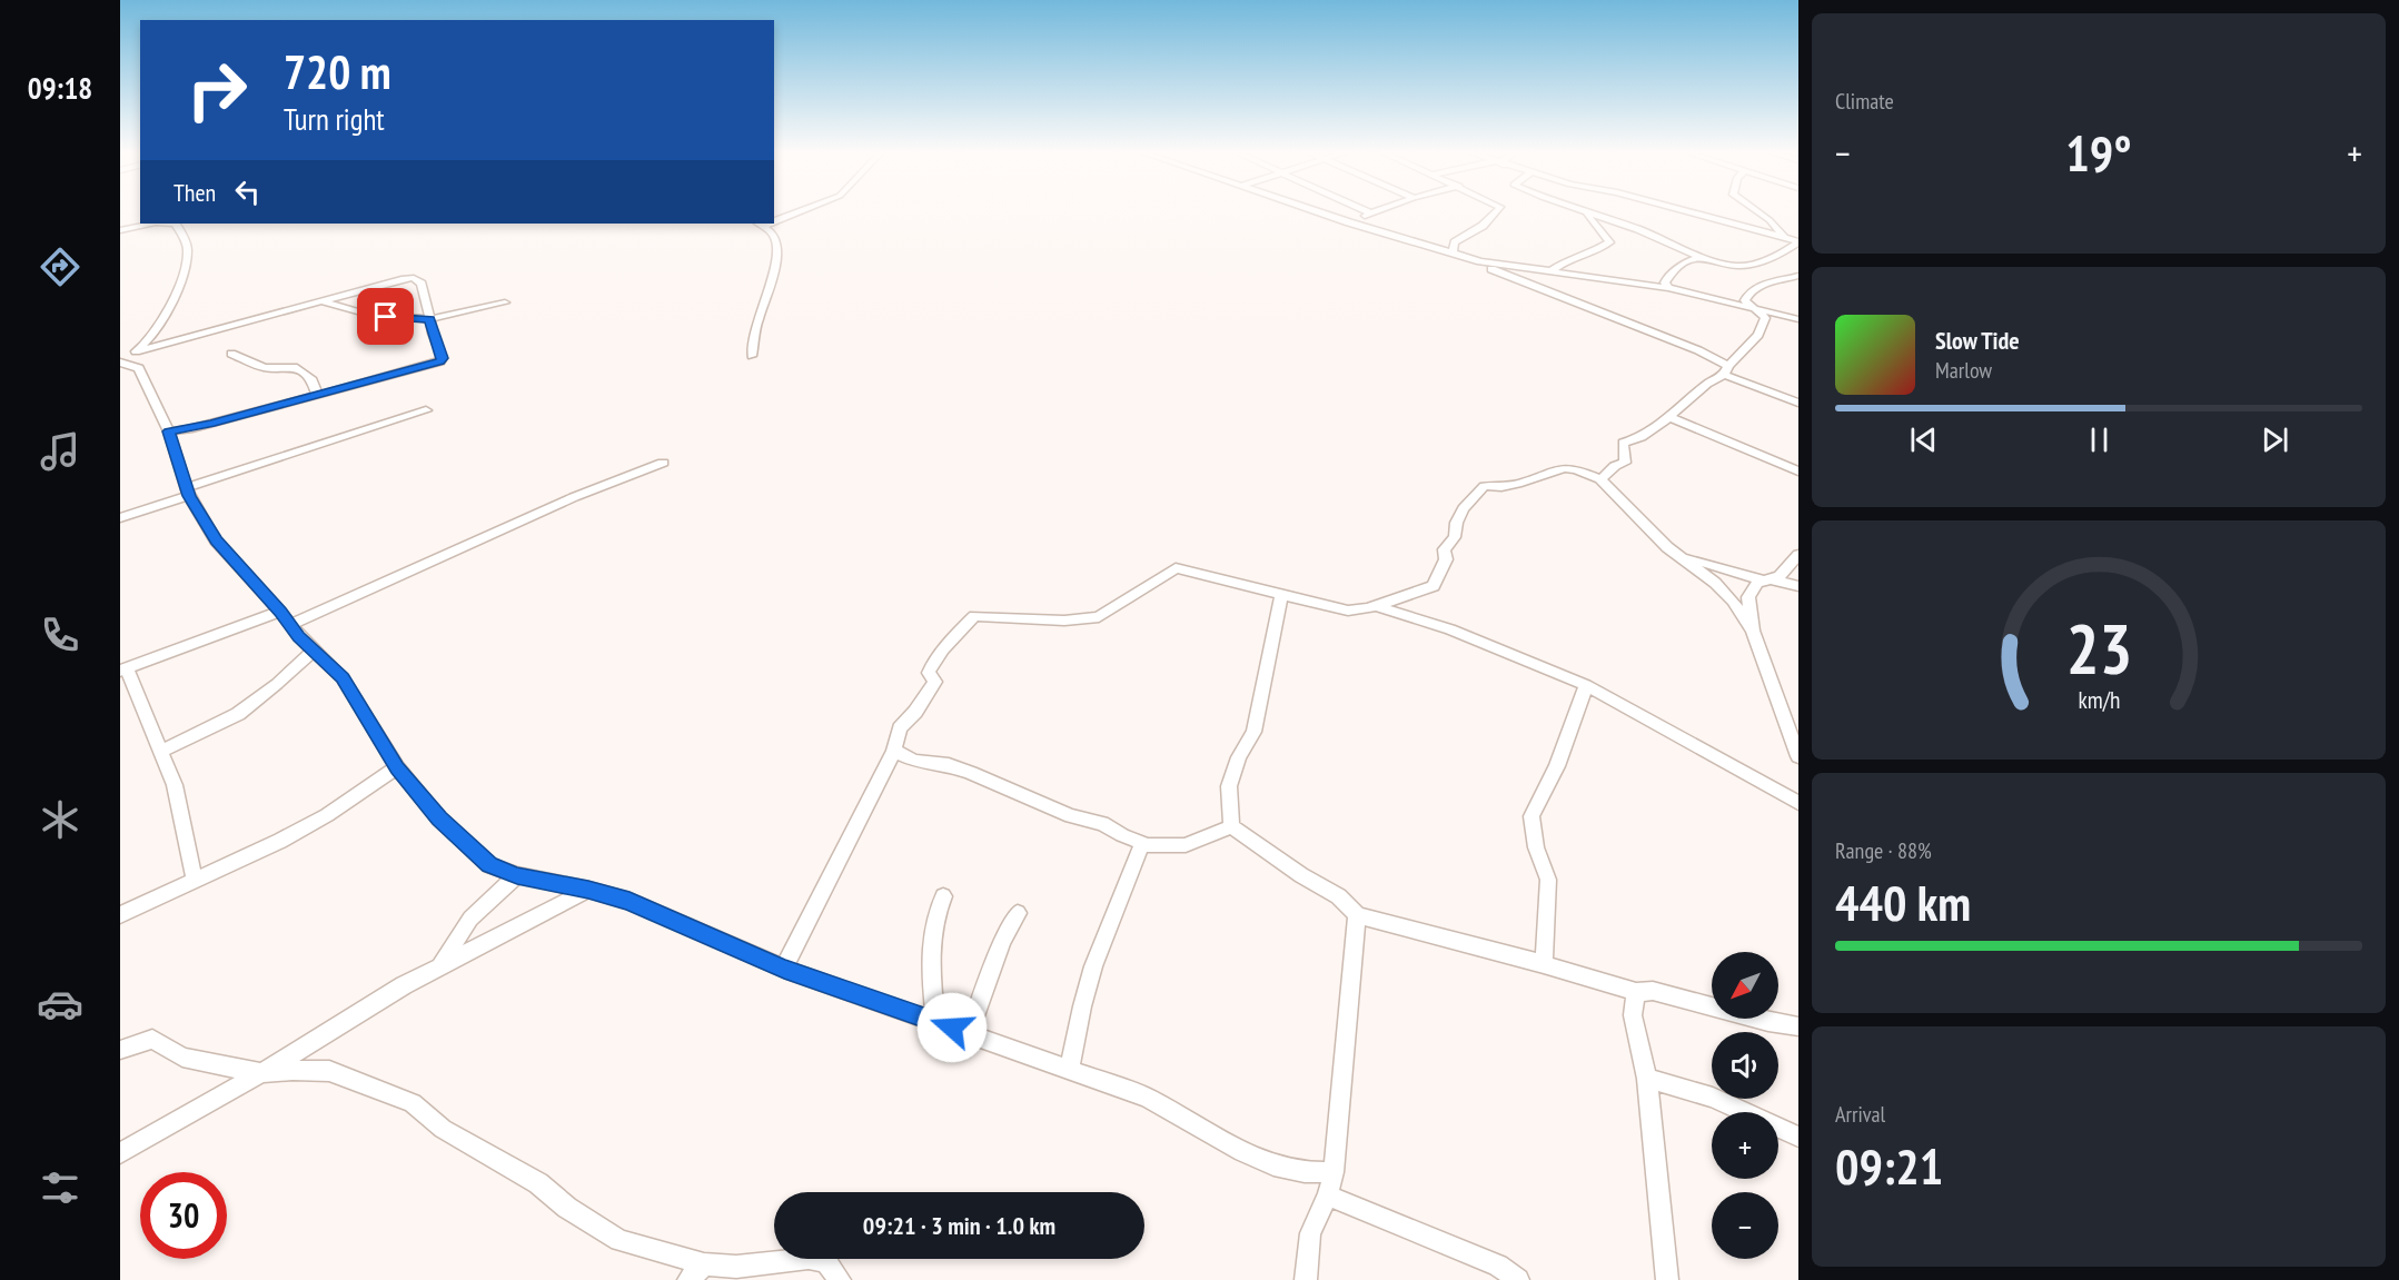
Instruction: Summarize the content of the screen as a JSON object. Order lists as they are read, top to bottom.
{
  "north": "bottom left",
  "page": {
    "tabs": "09:18",
    "tile": [
      "Climate",
      ["Range · 88%", "440 km"],
      ["Arrival", "09:21"]
    ],
    "turn": ["720 m", "Turn right"],
    "heat": ["−", "19°", "+"],
    "then": "Then",
    "song": ["Slow Tide", "Marlow"],
    "map_buttons": ["+", "−"],
    "limit": "30",
    "trip": "09:21 · 3 min · 1.0 km",
    "gauge": ["23", "km/h"]
  }
}
